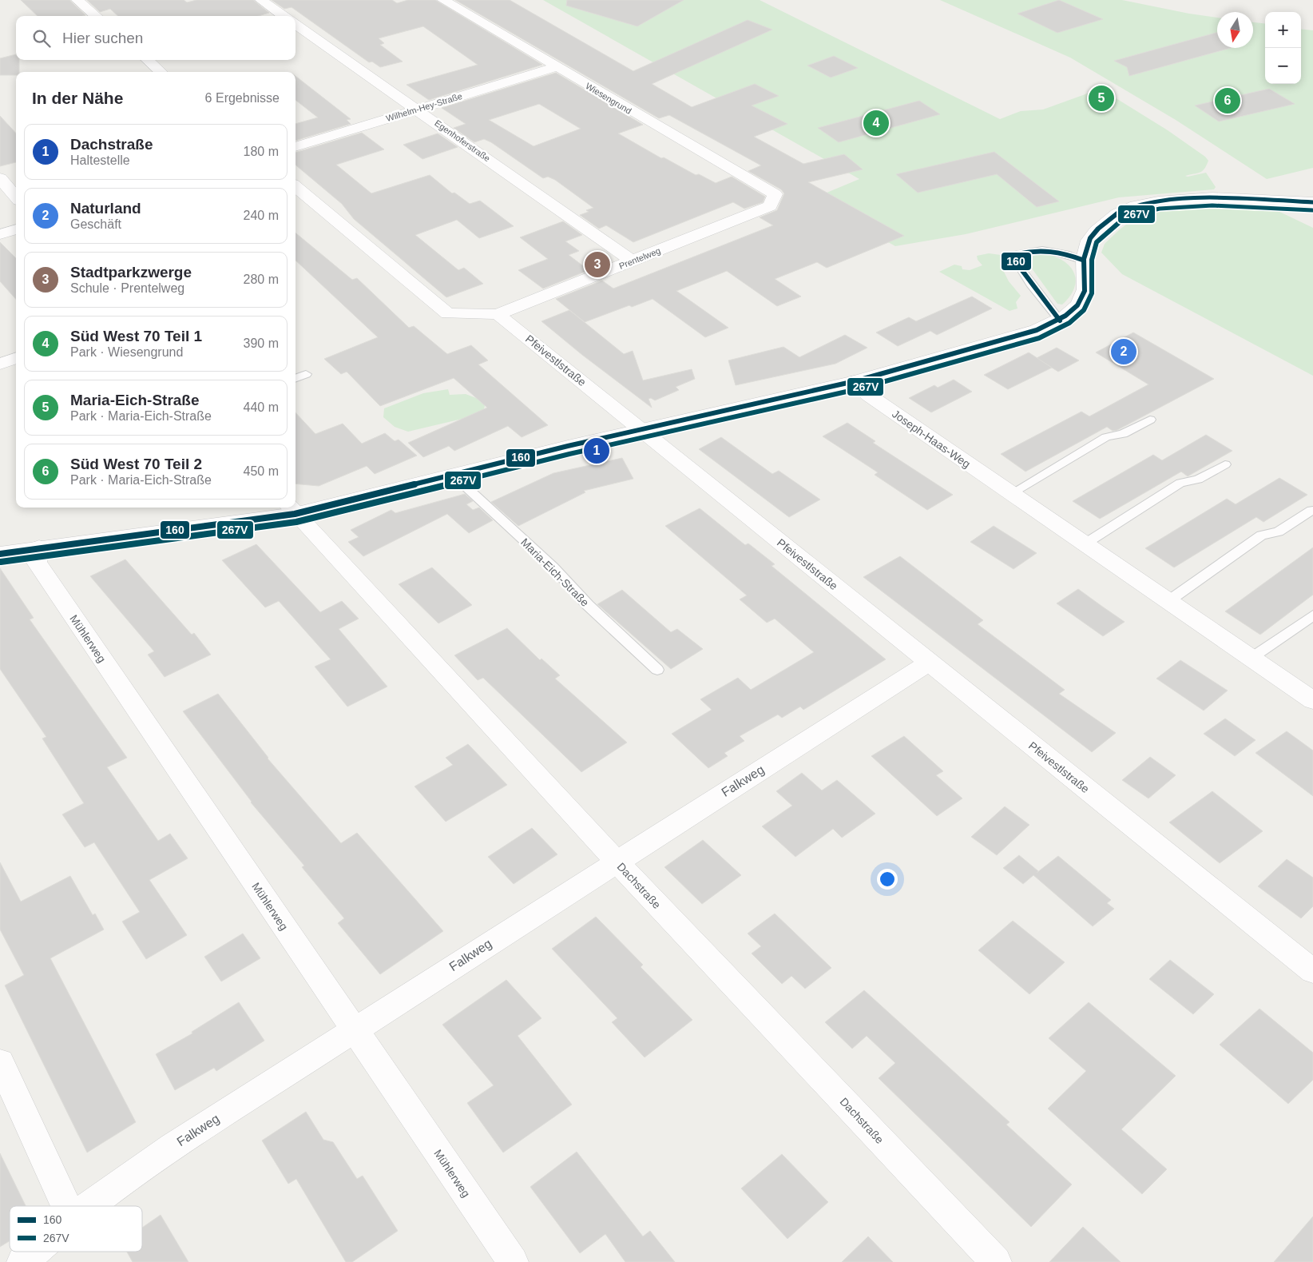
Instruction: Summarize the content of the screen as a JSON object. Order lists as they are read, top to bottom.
{
  "streets": {
    "street": [
      "Wiesengrund",
      "Wilhelm-Hey-Straße",
      "Egenhoferstraße",
      "Prentelweg",
      "Pfeivestlstraße",
      "Joseph-Haas-Weg",
      "Mühlerweg",
      "Falkweg",
      "Dachstraße"
    ],
    "lane": ["Maria-Eich-Straße"]
  },
  "crossings": [
    ["Wiesengrund", "Wilhelm-Hey-Straße"],
    ["Wiesengrund", "Prentelweg"],
    ["Wilhelm-Hey-Straße", "Egenhoferstraße"],
    ["Egenhoferstraße", "Prentelweg"],
    ["Prentelweg", "Pfeivestlstraße"],
    ["Pfeivestlstraße", "Falkweg"],
    ["Mühlerweg", "Falkweg"],
    ["Falkweg", "Dachstraße"]
  ],
  "lines": ["transit line 160", "transit line 267V"],
  "legend": ["160", "267V"],
  "north": "bottom",
  "page": {
    "map_buttons": ["+", "−"],
    "search": "Hier suchen",
    "heading": ["In der Nähe", "6 Ergebnisse"],
    "pins": [
      "5",
      "6",
      "4",
      "3",
      "2",
      "1"
    ],
    "list": [
      {
        "mark": "1",
        "name": "Dachstraße",
        "note": "Haltestelle",
        "value": "180 m"
      },
      {
        "mark": "2",
        "name": "Naturland",
        "note": "Geschäft",
        "value": "240 m"
      },
      {
        "mark": "3",
        "name": "Stadtparkzwerge",
        "note": "Schule · Prentelweg",
        "value": "280 m"
      },
      {
        "mark": "4",
        "name": "Süd West 70 Teil 1",
        "note": "Park · Wiesengrund",
        "value": "390 m"
      },
      {
        "mark": "5",
        "name": "Maria-Eich-Straße",
        "note": "Park · Maria-Eich-Straße",
        "value": "440 m"
      },
      {
        "mark": "6",
        "name": "Süd West 70 Teil 2",
        "note": "Park · Maria-Eich-Straße",
        "value": "450 m"
      }
    ]
  }
}
